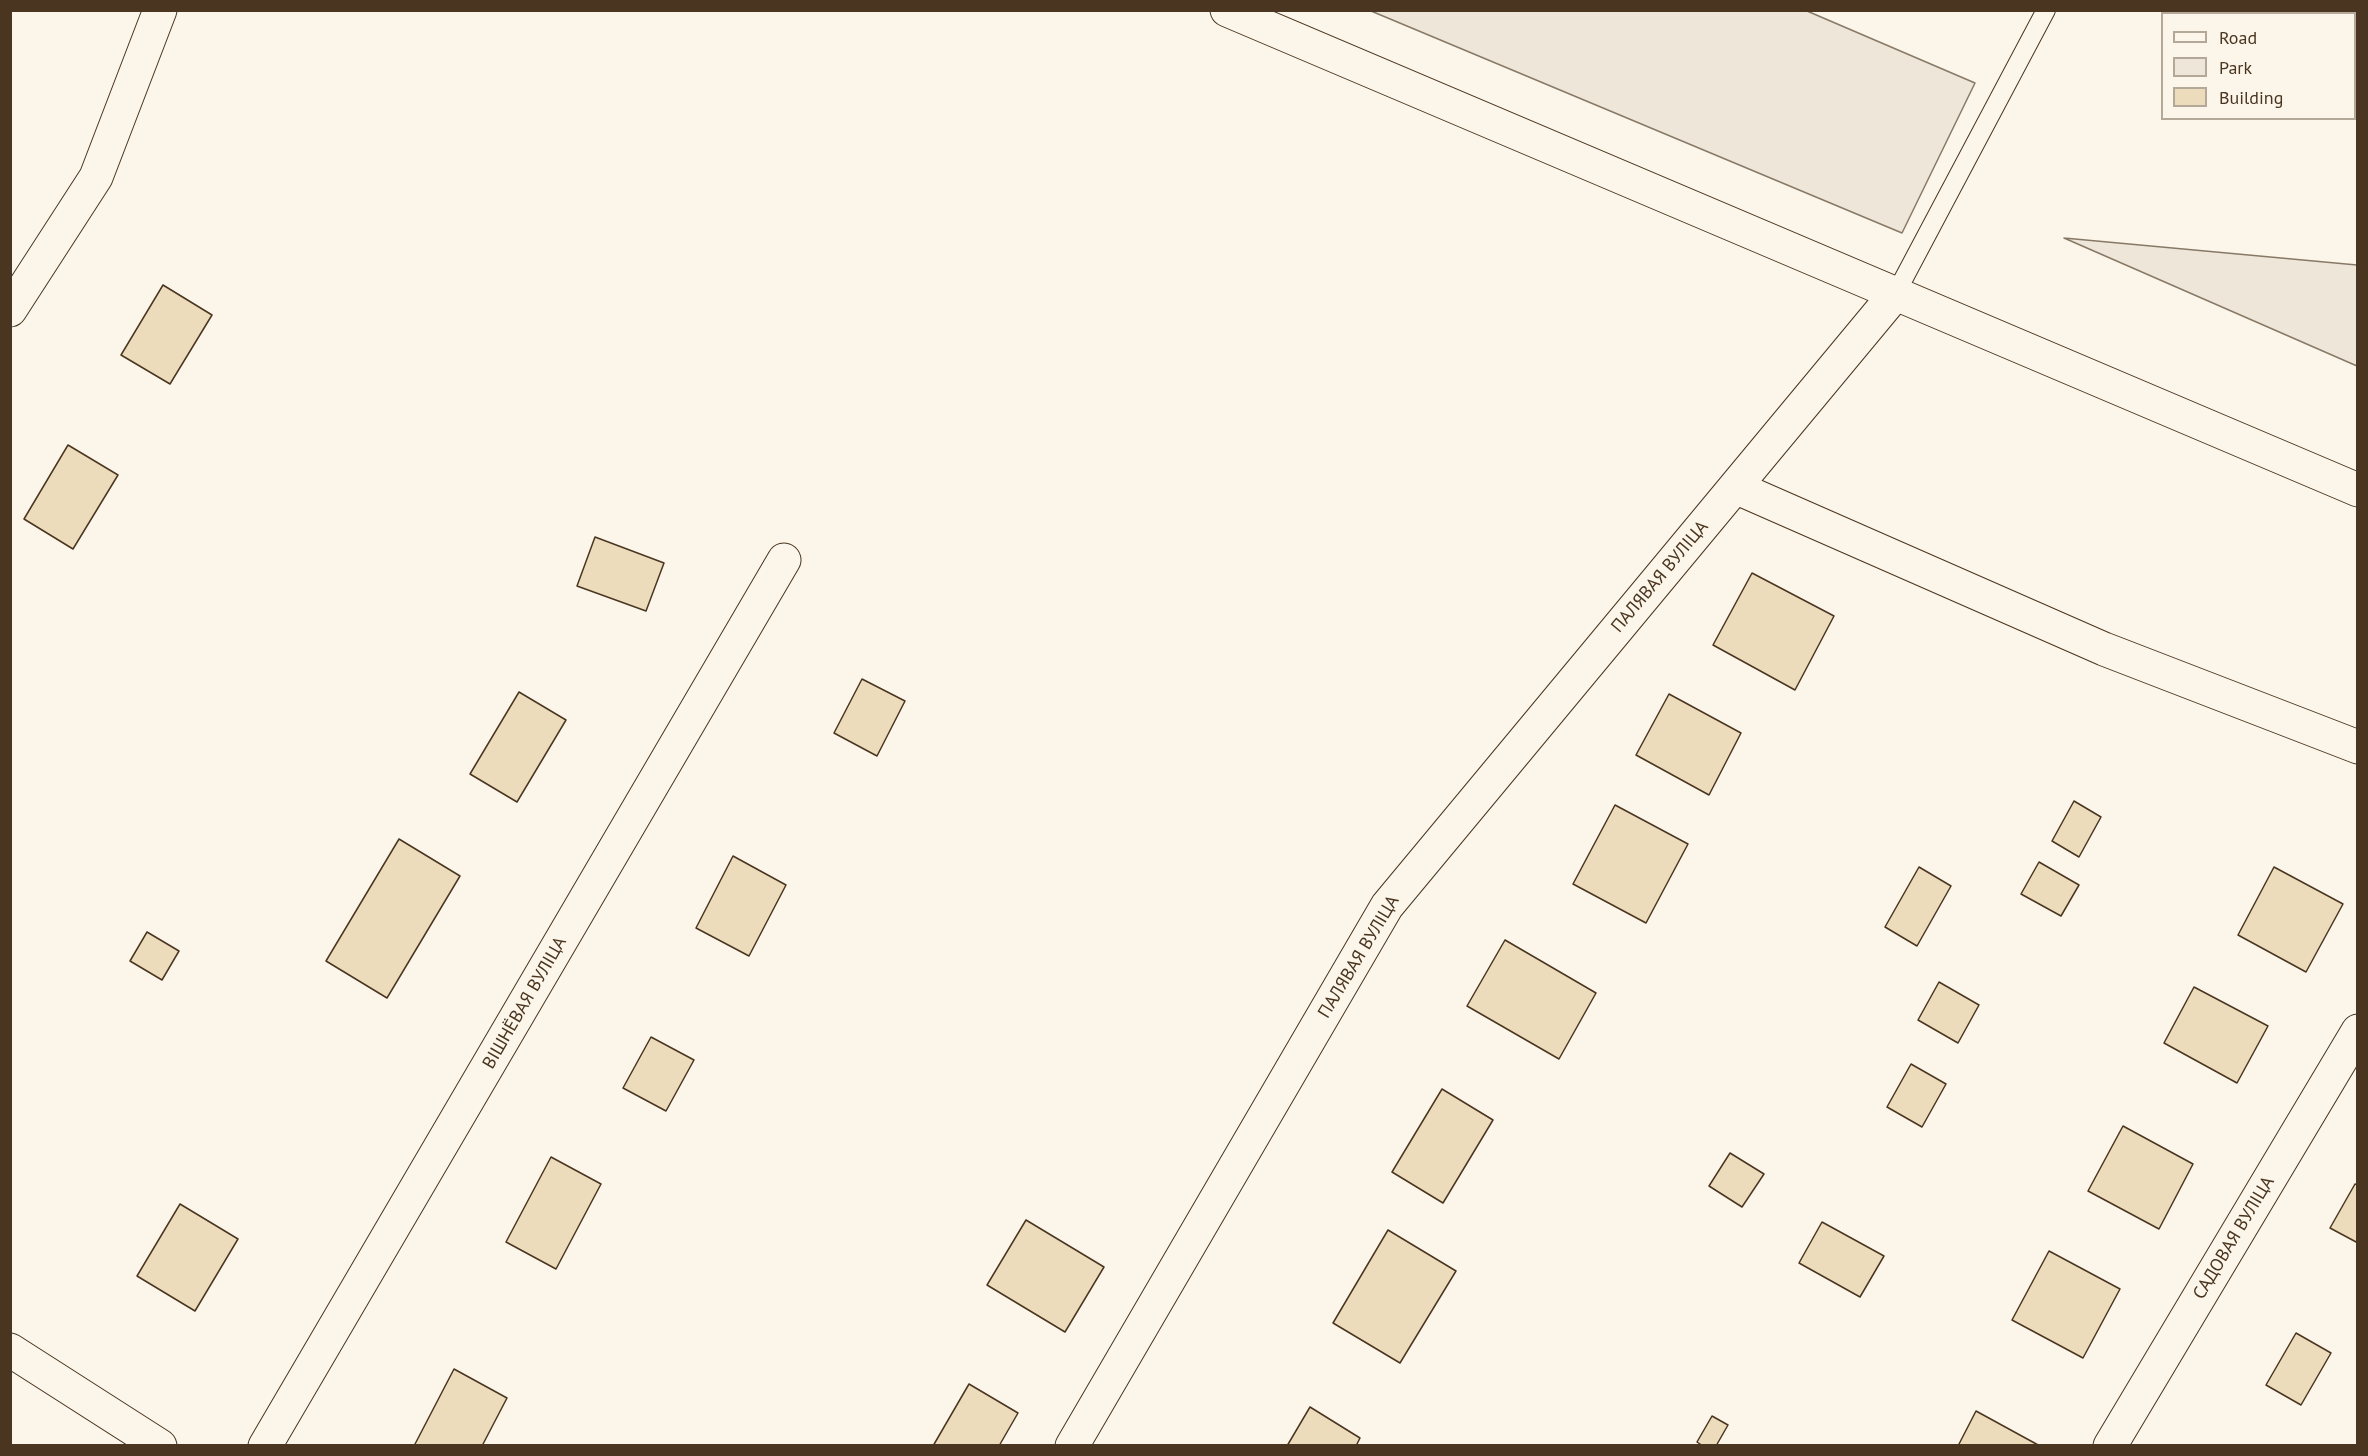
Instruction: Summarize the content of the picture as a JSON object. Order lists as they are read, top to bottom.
{
  "streets": {
    "street": ["ПАЛЯВАЯ ВУЛІЦА", "ВІШНЁВАЯ ВУЛІЦА", "САДОВАЯ ВУЛІЦА"]
  },
  "legend": ["Road", "Park", "Building"]
}
